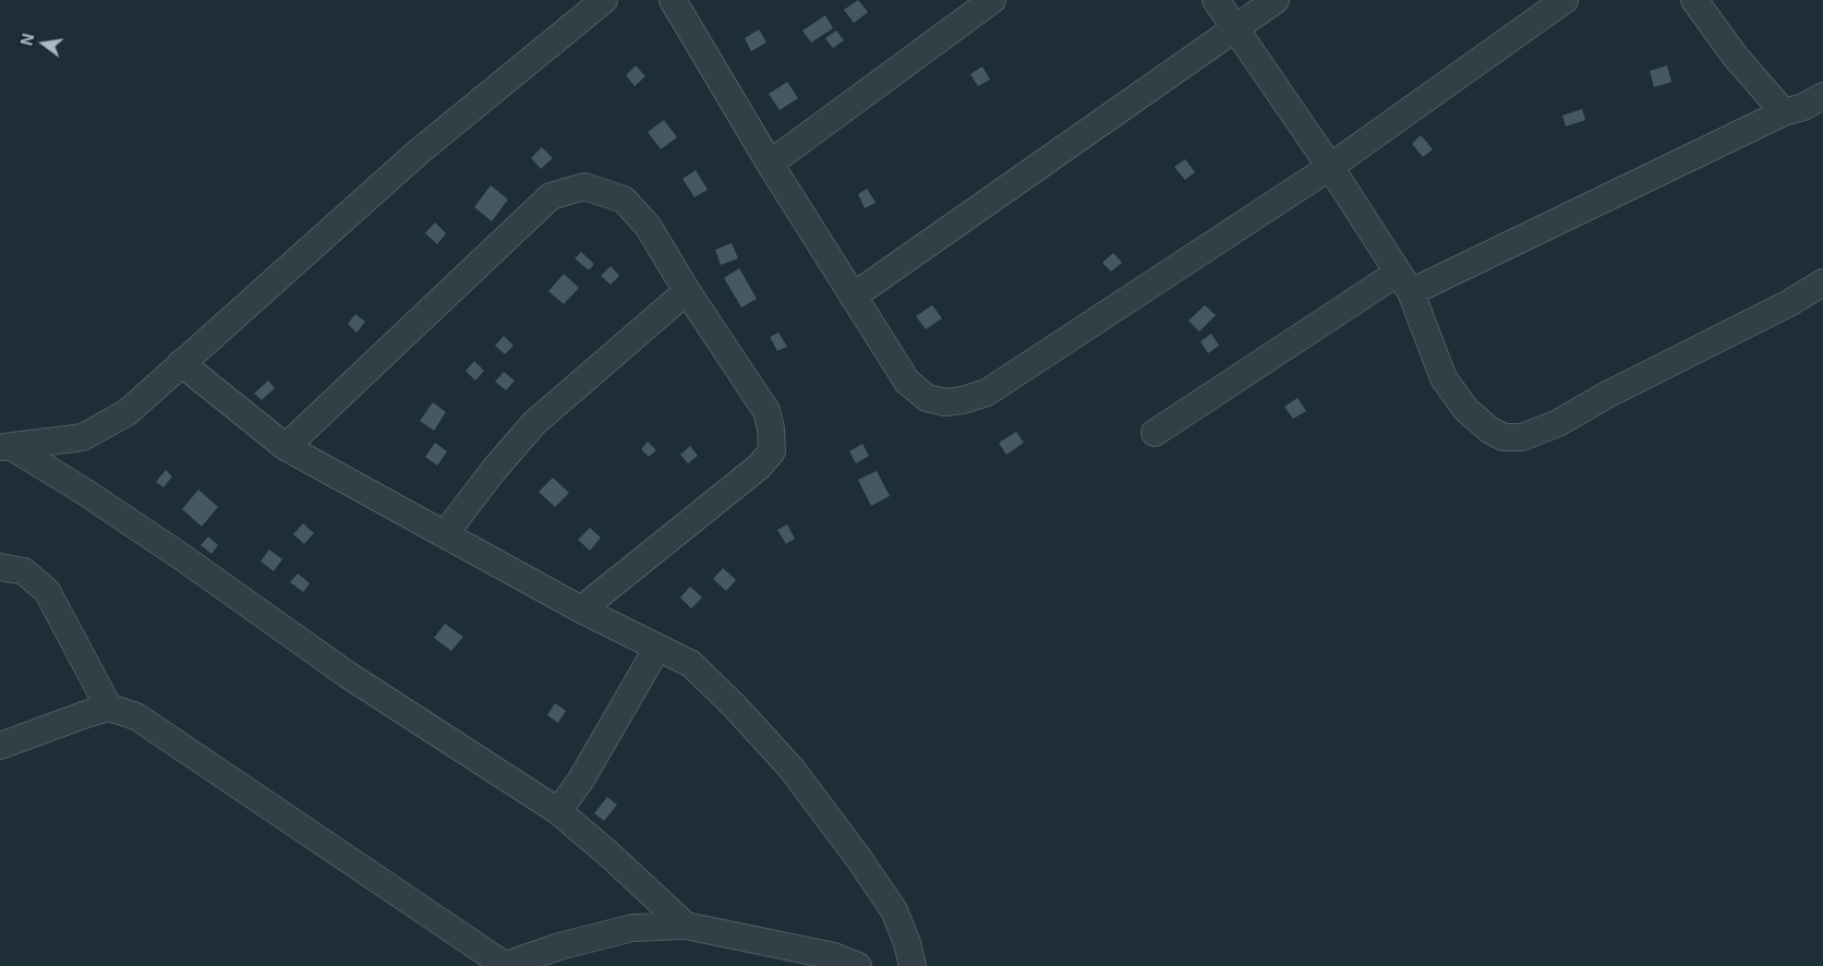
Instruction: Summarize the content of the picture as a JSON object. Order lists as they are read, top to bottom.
{
  "north": "left"
}
